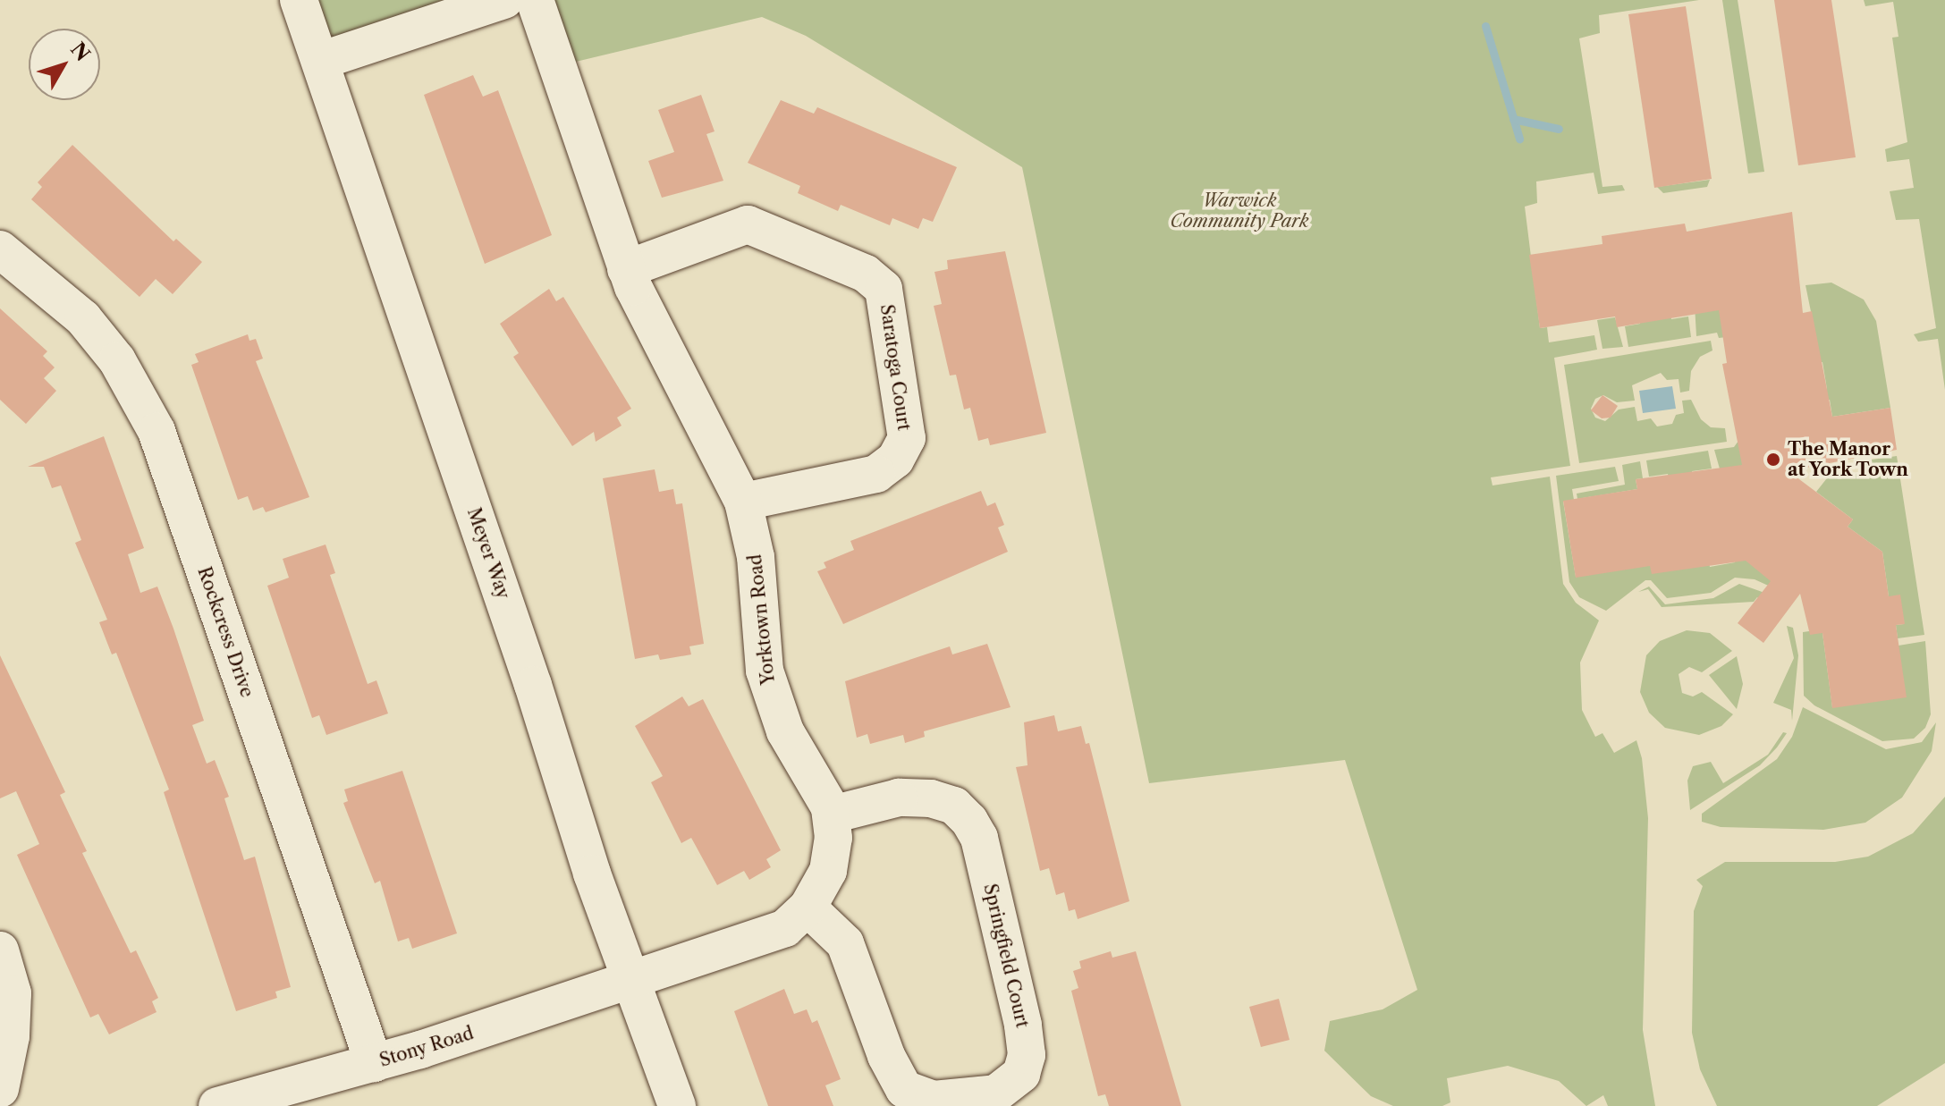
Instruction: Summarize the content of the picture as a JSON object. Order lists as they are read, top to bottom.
{
  "streets": {
    "street": [
      "Saratoga Court",
      "Meyer Way",
      "Yorktown Road",
      "Rockcress Drive",
      "Springfield Court",
      "Stony Road"
    ]
  },
  "crossings": [
    ["Saratoga Court", "Yorktown Road"],
    ["Meyer Way", "Stony Road"],
    ["Yorktown Road", "Springfield Court"],
    ["Rockcress Drive", "Stony Road"]
  ],
  "parks": ["Warwick Community Park"],
  "places": ["The Manor at York Town"],
  "north": "top right"
}
